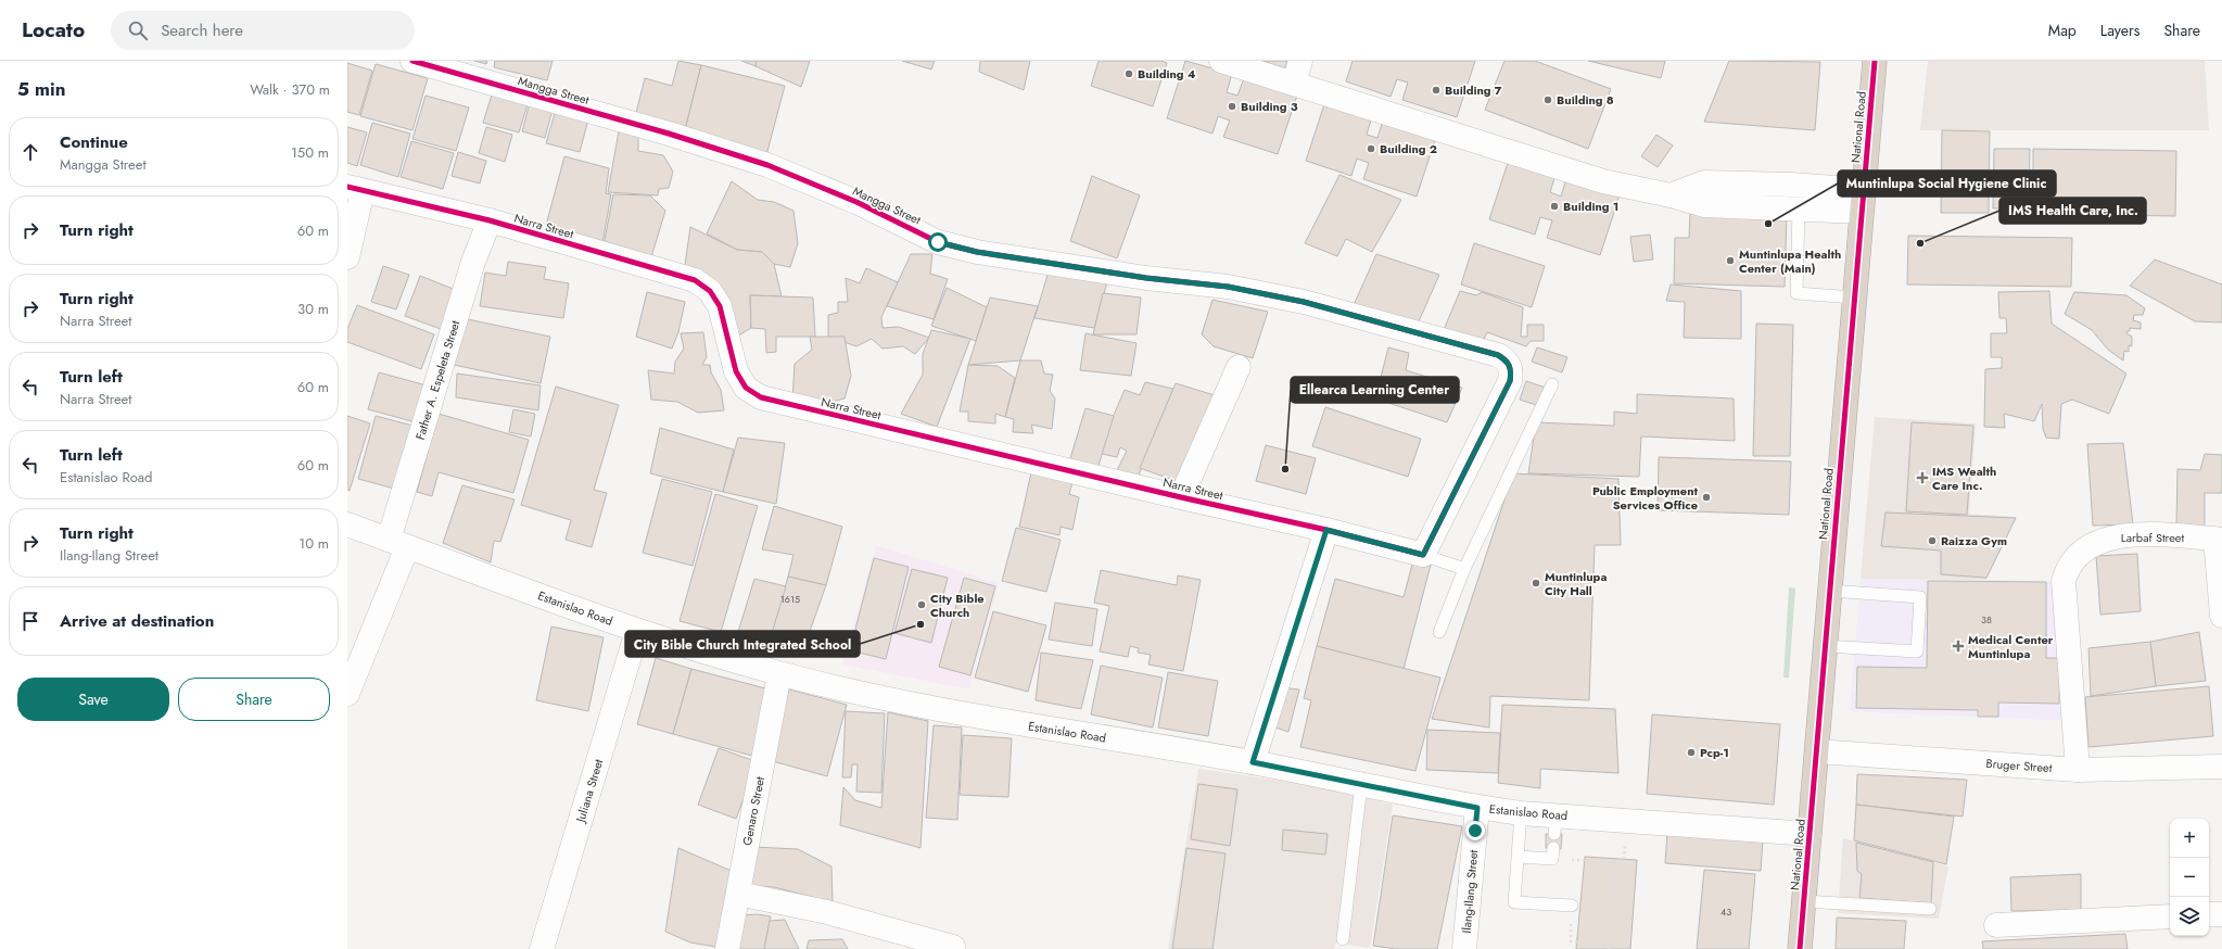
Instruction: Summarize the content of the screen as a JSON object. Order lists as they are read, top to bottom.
{
  "streets": {
    "highway": ["National Road"],
    "street": [
      "Mangga Street",
      "Narra Street",
      "Father A. Espeleta Street",
      "Larbaf Street",
      "Estanislao Road",
      "Bruger Street",
      "Juliana Street",
      "Genaro Street",
      "Ilang-Ilang Street"
    ]
  },
  "crossings": [
    ["Mangga Street", "Narra Street"],
    ["National Road", "Estanislao Road"],
    ["National Road", "Bruger Street"],
    ["Narra Street", "Father A. Espeleta Street"],
    ["Father A. Espeleta Street", "Estanislao Road"],
    ["Larbaf Street", "Bruger Street"],
    ["Estanislao Road", "Juliana Street"],
    ["Estanislao Road", "Genaro Street"],
    ["Estanislao Road", "Ilang-Ilang Street"]
  ],
  "places": {
    "other": [
      "Building 4",
      "Building 7",
      "Building 8",
      "Building 3",
      "Building 2",
      "Building 1",
      "Muntinlupa Social Hygiene Clinic",
      "IMS Health Care, Inc.",
      "Muntinlupa Health Center (Main)",
      "Ellearca Learning Center",
      "Public Employment Services Office",
      "Raizza Gym",
      "Muntinlupa City Hall",
      "City Bible Church",
      "City Bible Church Integrated School",
      "Pcp-1"
    ],
    "health": ["IMS Wealth Care Inc.", "Medical Center Muntinlupa"]
  },
  "house_numbers": ["1615", "38", "43"],
  "page": {
    "header": "Locato",
    "search": "Search here",
    "nav": ["Map", "Layers", "Share"],
    "heading": ["5 min", "Walk · 370 m"],
    "list": [
      ["Continue", "Mangga Street", "150 m"],
      ["Turn right", "60 m"],
      ["Turn right", "Narra Street", "30 m"],
      ["Turn left", "Narra Street", "60 m"],
      ["Turn left", "Estanislao Road", "60 m"],
      ["Turn right", "Ilang-Ilang Street", "10 m"],
      "Arrive at destination"
    ],
    "buttons": ["Save", "Share"],
    "map_buttons": ["+", "−"]
  }
}
